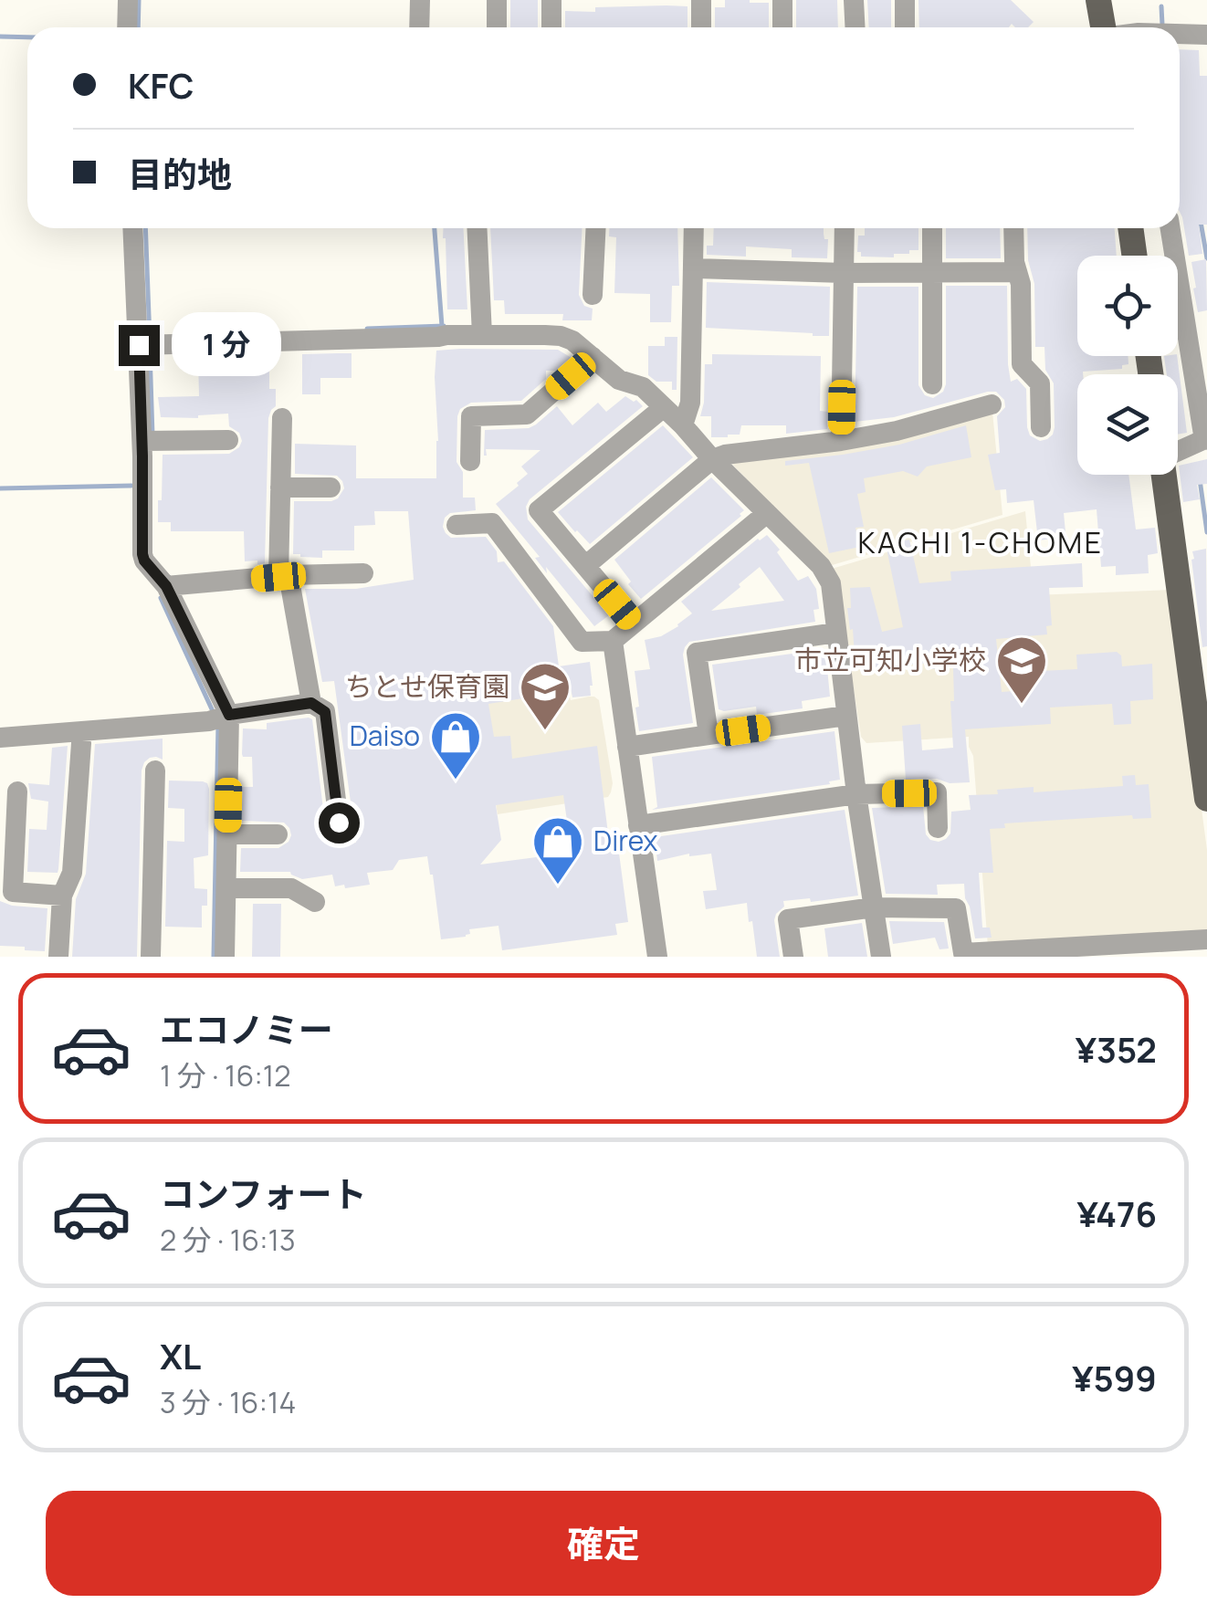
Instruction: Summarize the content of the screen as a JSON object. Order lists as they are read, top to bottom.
{
  "districts": ["KACHI 1-CHOME"],
  "places": {
    "school or university": ["市立可知小学校", "ちとせ保育園"],
    "shop": ["Daiso", "Direx"]
  },
  "page": {
    "banner": ["KFC", "目的地"],
    "bubble": "1 分",
    "list": [
      {
        "name": "エコノミー",
        "note": "1 分 · 16:12",
        "value": "¥352"
      },
      {
        "name": "コンフォート",
        "note": "2 分 · 16:13",
        "value": "¥476"
      },
      {
        "name": "XL",
        "note": "3 分 · 16:14",
        "value": "¥599"
      }
    ],
    "buttons": "確定"
  }
}
